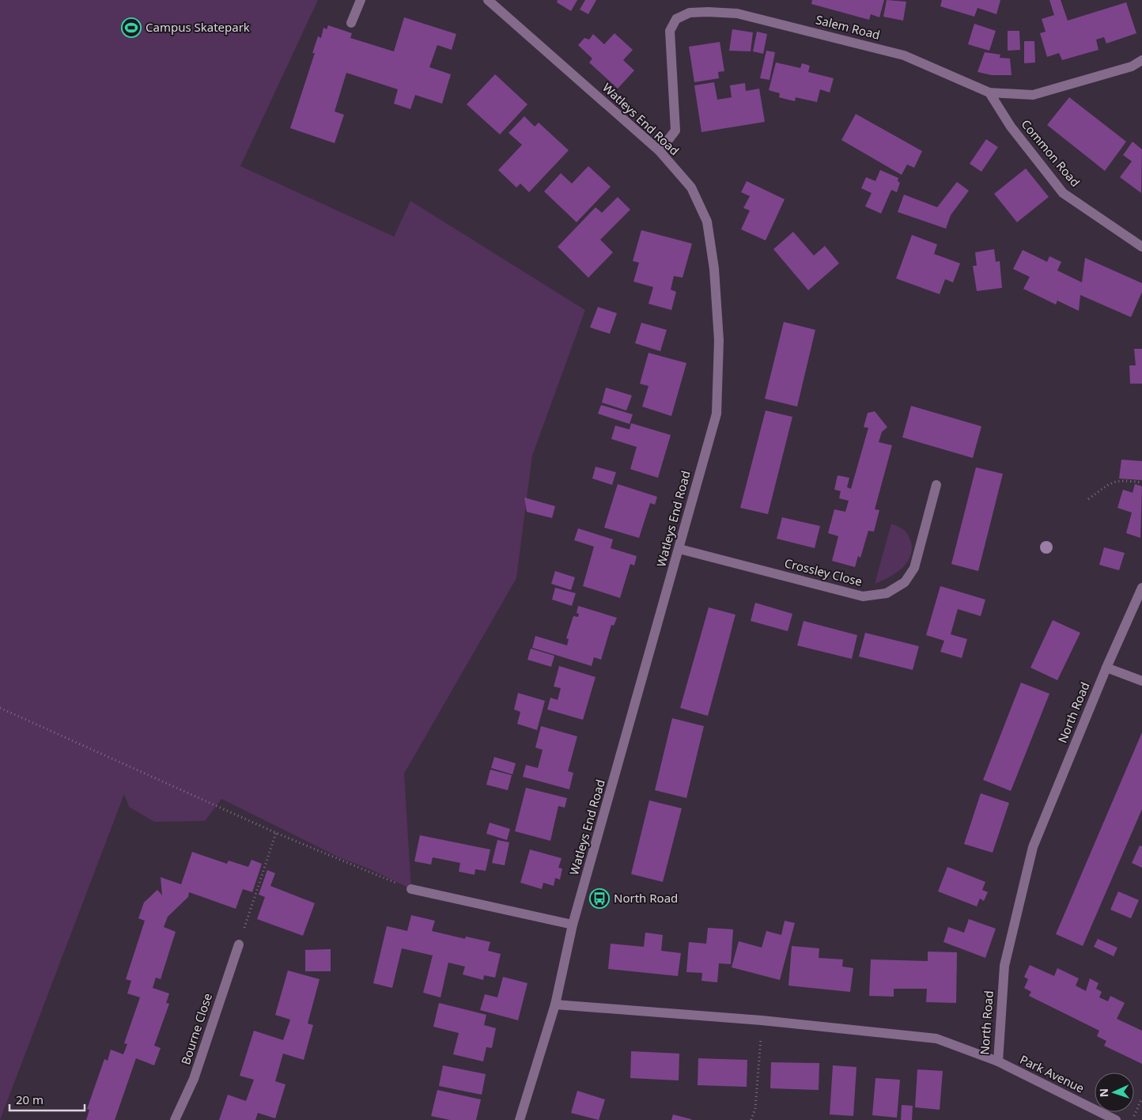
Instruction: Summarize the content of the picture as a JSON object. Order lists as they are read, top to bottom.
{
  "streets": {
    "street": [
      "Salem Road",
      "Watleys End Road",
      "Common Road",
      "Crossley Close",
      "North Road",
      "Bourne Close",
      "Park Avenue"
    ]
  },
  "crossings": [
    ["Salem Road", "Watleys End Road"],
    ["Salem Road", "Common Road"],
    ["Watleys End Road", "Crossley Close"],
    ["Watleys End Road", "North Road"],
    ["North Road", "Park Avenue"]
  ],
  "places": {
    "sports": ["Campus Skatepark"],
    "bus stop": ["North Road"]
  },
  "scale_bar": "20 m",
  "north": "left"
}
